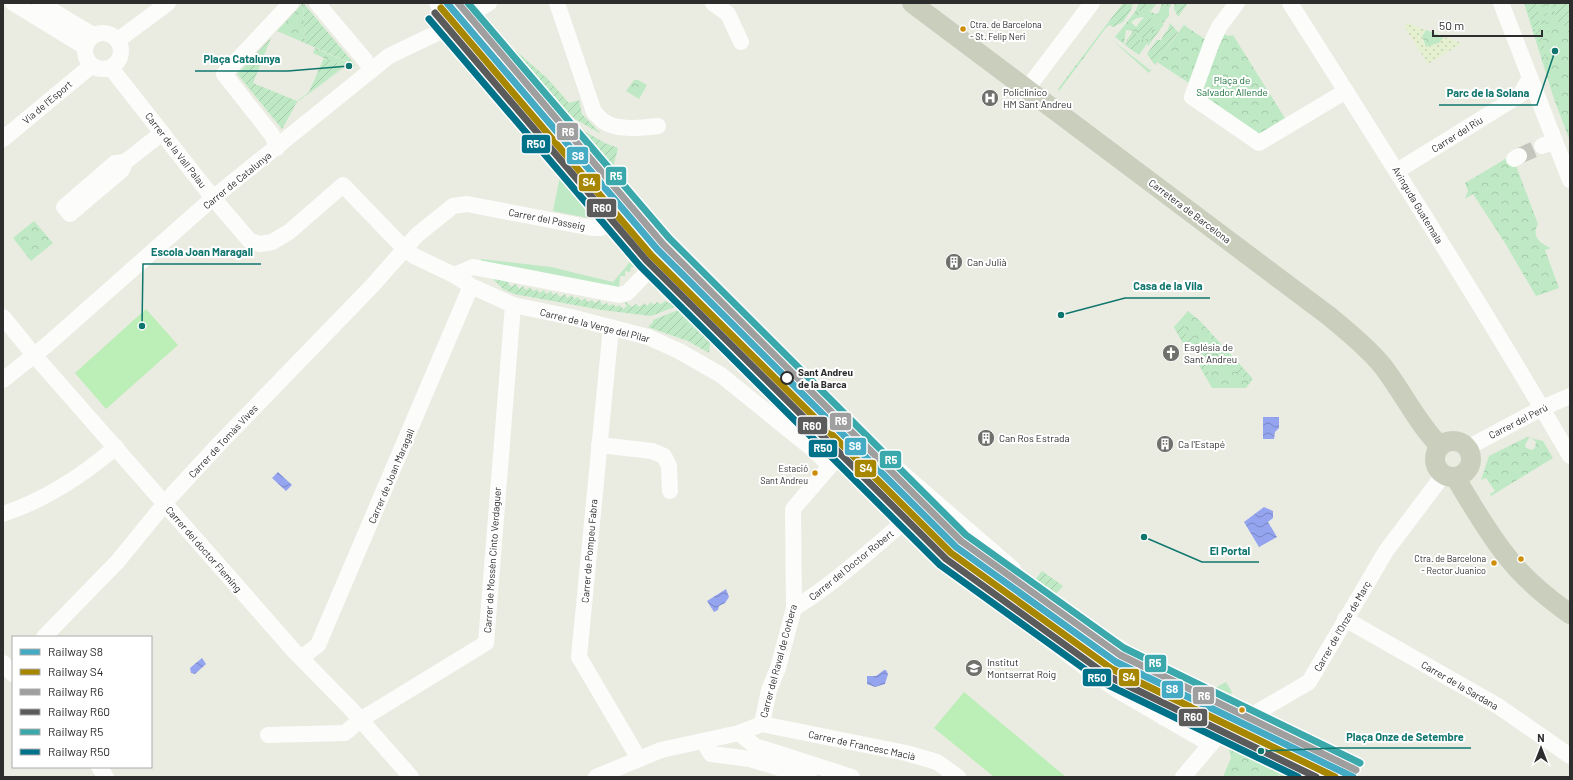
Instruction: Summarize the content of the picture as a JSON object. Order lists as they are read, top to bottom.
{
  "streets": {
    "main road": ["Carretera de Barcelona"],
    "street": [
      "Via de l'Esport",
      "Carrer del Riu",
      "Carrer de la Vall Palau",
      "Carrer de Catalunya",
      "Avinguda Guatemala",
      "Carrer del Passeig",
      "Carrer de la Verge del Pilar",
      "Carrer del Perú",
      "Carrer de Tomàs Vives",
      "Carrer de Joan Maragall",
      "Carrer del doctor Fleming",
      "Carrer de Pompeu Fabra",
      "Carrer de Mossèn Cinto Verdaguer",
      "Carrer del Doctor Robert",
      "Carrer de l'Onze de Març",
      "Carrer del Raval de Corbera",
      "Carrer de la Sardana",
      "Carrer de Francesc Macià"
    ]
  },
  "crossings": [
    ["Via de l'Esport", "Carrer de la Vall Palau"],
    ["Carrer del Riu", "Avinguda Guatemala"],
    ["Carrer de la Vall Palau", "Carrer de Catalunya"],
    ["Carrer de la Vall Palau", "Carrer de la Verge del Pilar"],
    ["Carrer de Catalunya", "Carrer del doctor Fleming"],
    ["Avinguda Guatemala", "Carrer del Perú"],
    ["Carretera de Barcelona", "Carrer del Perú"],
    ["Carretera de Barcelona", "Carrer de l'Onze de Març"],
    ["Carrer del Passeig", "Carrer de la Verge del Pilar"],
    ["Carrer del Passeig", "Carrer de Tomàs Vives"],
    ["Carrer de la Verge del Pilar", "Carrer de Tomàs Vives"],
    ["Carrer de la Verge del Pilar", "Carrer de Joan Maragall"],
    ["Carrer de la Verge del Pilar", "Carrer de Pompeu Fabra"],
    ["Carrer de la Verge del Pilar", "Carrer de Mossèn Cinto Verdaguer"],
    ["Carrer de la Verge del Pilar", "Carrer del Raval de Corbera"],
    ["Carrer del Perú", "Carrer de l'Onze de Març"],
    ["Carrer de Tomàs Vives", "Carrer del doctor Fleming"],
    ["Carrer de Joan Maragall", "Carrer del doctor Fleming"],
    ["Carrer del doctor Fleming", "Carrer de Mossèn Cinto Verdaguer"],
    ["Carrer de Pompeu Fabra", "Carrer del Raval de Corbera"],
    ["Carrer del Doctor Robert", "Carrer del Raval de Corbera"],
    ["Carrer de l'Onze de Març", "Carrer de la Sardana"],
    ["Carrer del Raval de Corbera", "Carrer de Francesc Macià"]
  ],
  "parks": ["Plaça de Salvador Allende"],
  "places": {
    "other": [
      "Ctra. de Barcelona - St. Felip Neri",
      "Parc de la Solana",
      "Plaça Catalunya",
      "Casa de la Vila",
      "Escola Joan Maragall",
      "Sant Andreu de la Barca",
      "Estació Sant Andreu",
      "El Portal",
      "Ctra. de Barcelona - Rector Juanico",
      "Plaça Onze de Setembre"
    ],
    "hospital": ["Policlínico HM Sant Andreu"],
    "building": ["Can Julià", "Can Ros Estrada", "Ca l'Estapé"],
    "church": ["Església de Sant Andreu"],
    "school or university": ["Institut Montserrat Roig"]
  },
  "lines": [
    "rail line S8",
    "rail line R6",
    "rail line R5",
    "rail line S4",
    "rail line R60",
    "rail line R50"
  ],
  "legend": [
    "Railway S8",
    "Railway S4",
    "Railway R6",
    "Railway R60",
    "Railway R5",
    "Railway R50"
  ],
  "scale_bar": "50 m",
  "north": "top"
}
